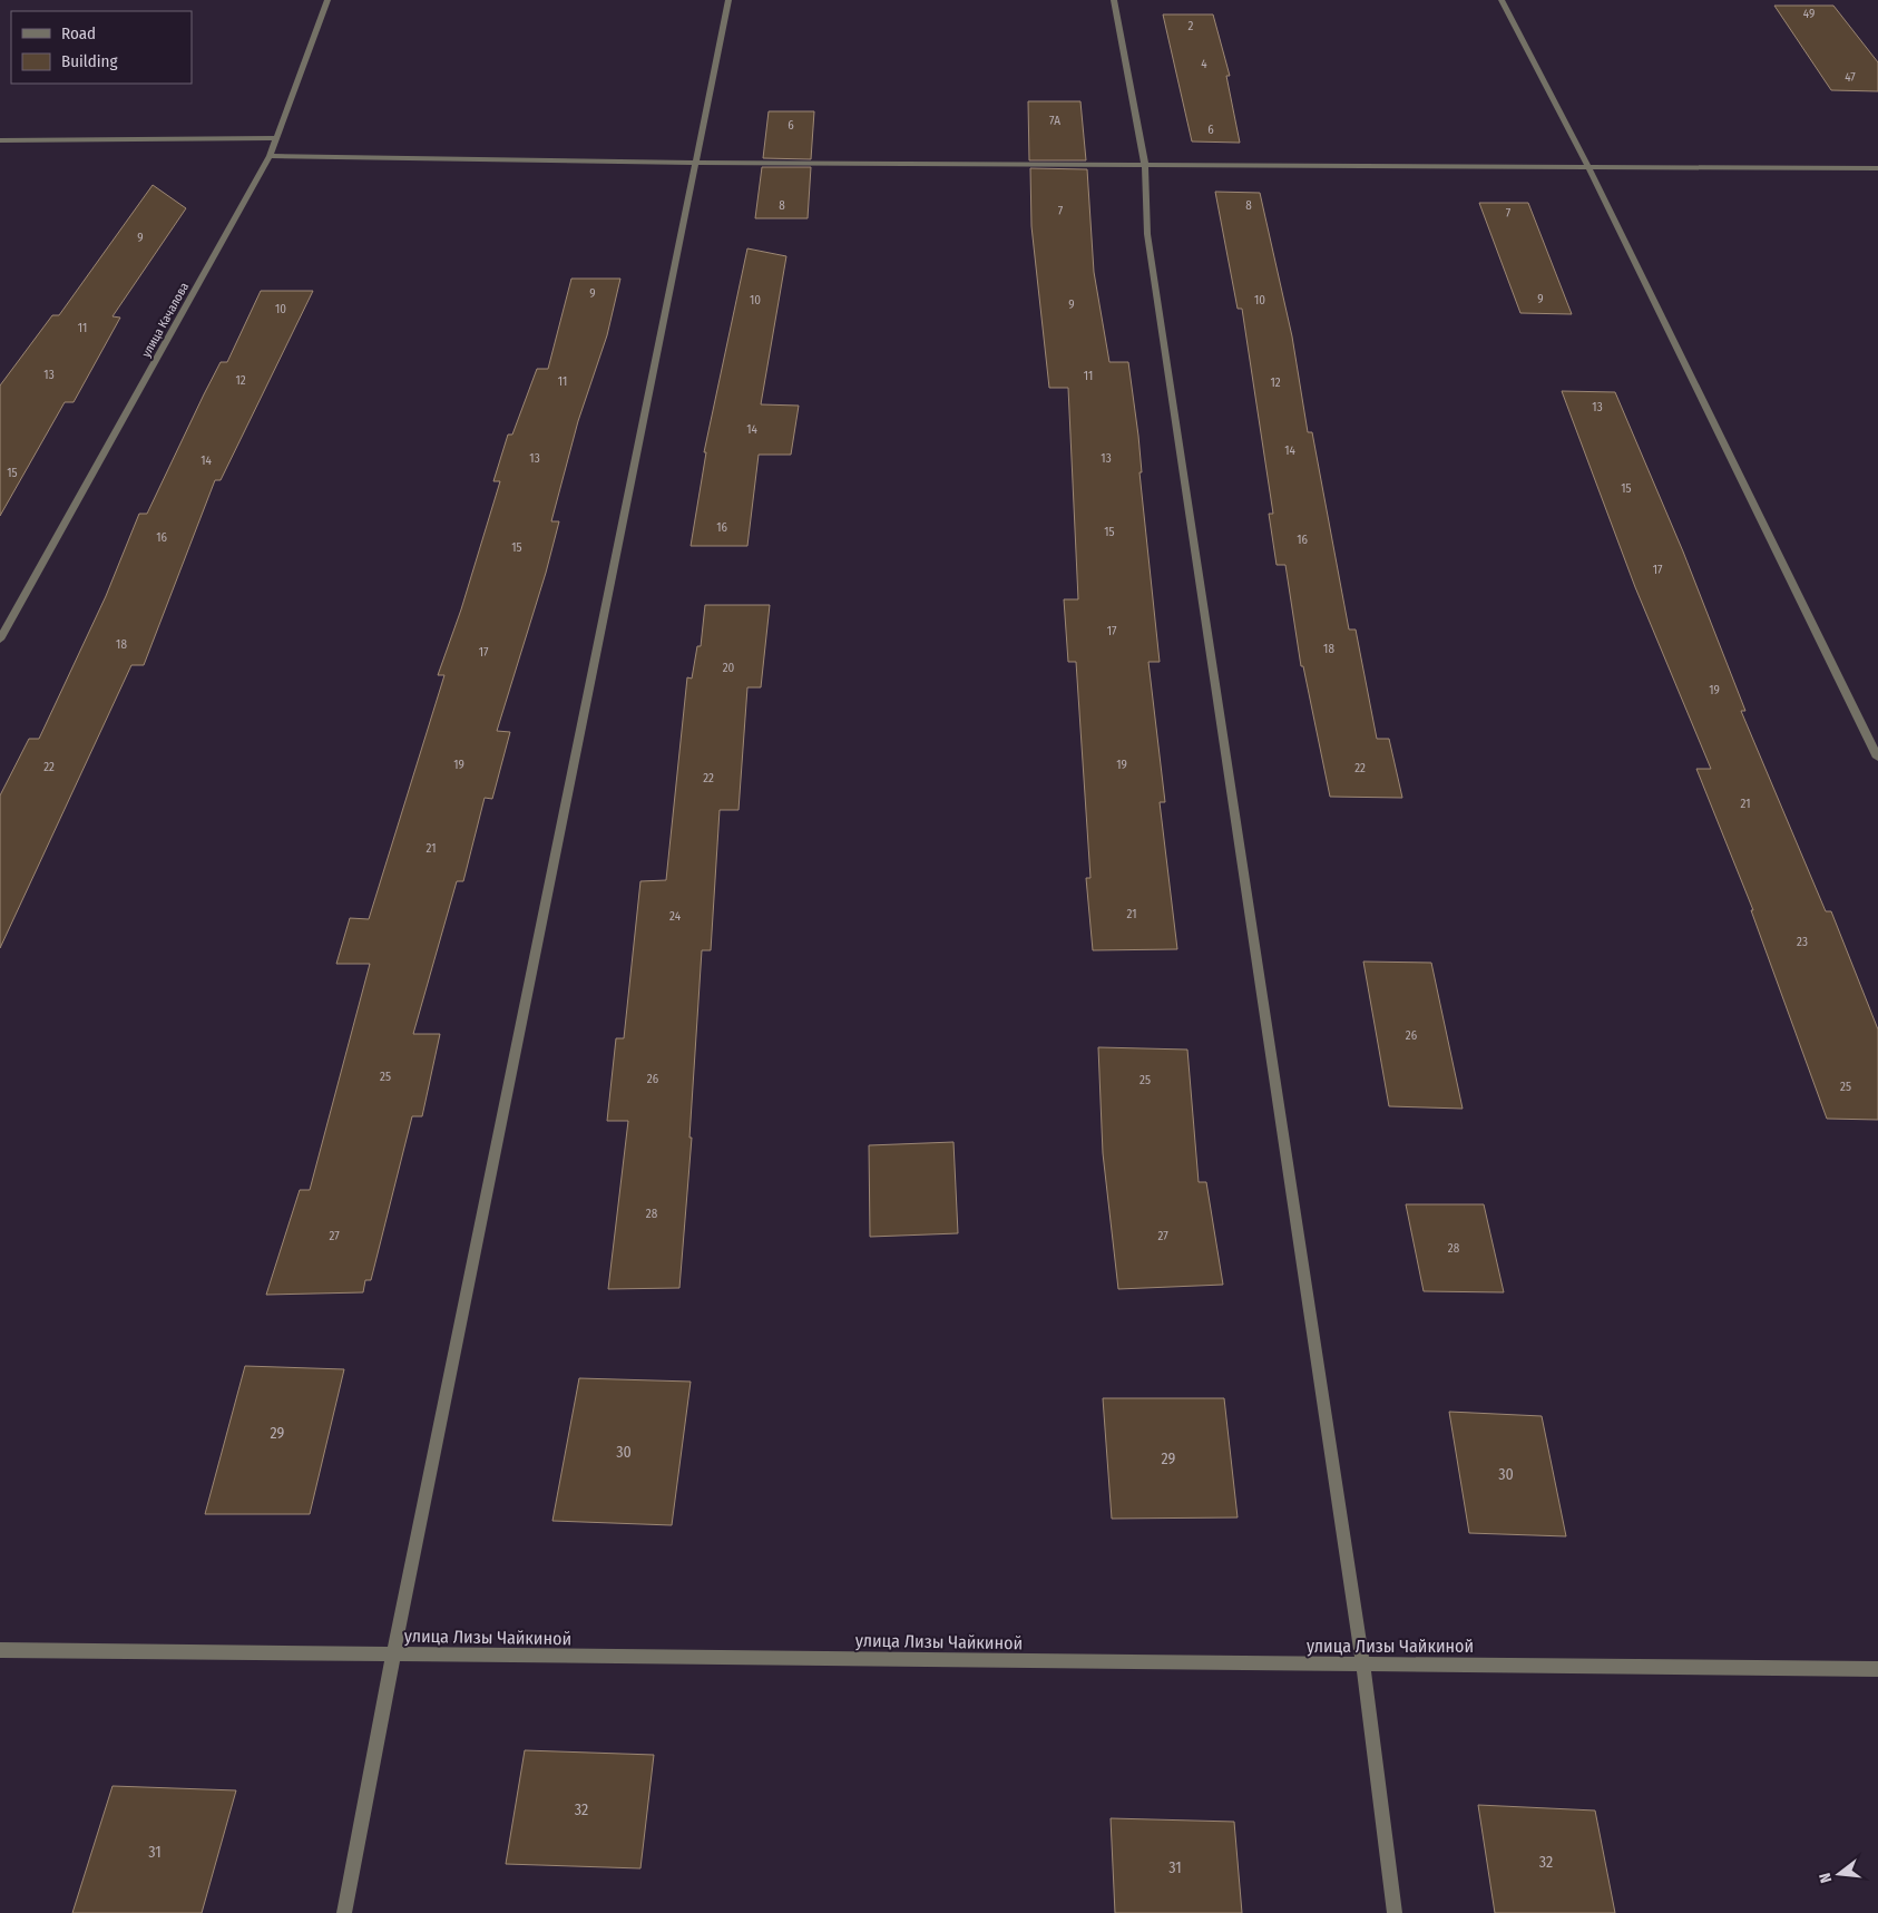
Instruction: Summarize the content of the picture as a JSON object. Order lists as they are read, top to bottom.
{
  "streets": {
    "street": ["улица Качалова", "улица Лизы Чайкиной"]
  },
  "house_numbers": [
    "49",
    "2",
    "4",
    "47",
    "7А",
    "6",
    "6",
    "8",
    "8",
    "7",
    "7",
    "9",
    "9",
    "9",
    "10",
    "10",
    "9",
    "10",
    "11",
    "13",
    "11",
    "12",
    "11",
    "12",
    "13",
    "14",
    "14",
    "13",
    "13",
    "14",
    "15",
    "15",
    "16",
    "15",
    "16",
    "16",
    "15",
    "17",
    "17",
    "18",
    "18",
    "17",
    "20",
    "19",
    "19",
    "19",
    "22",
    "22",
    "22",
    "21",
    "21",
    "21",
    "24",
    "23",
    "26",
    "25",
    "26",
    "25",
    "25",
    "28",
    "27",
    "27",
    "28",
    "29",
    "30",
    "29",
    "30",
    "32",
    "31",
    "32",
    "31"
  ],
  "legend": ["Road", "Building"],
  "north": "left"
}
